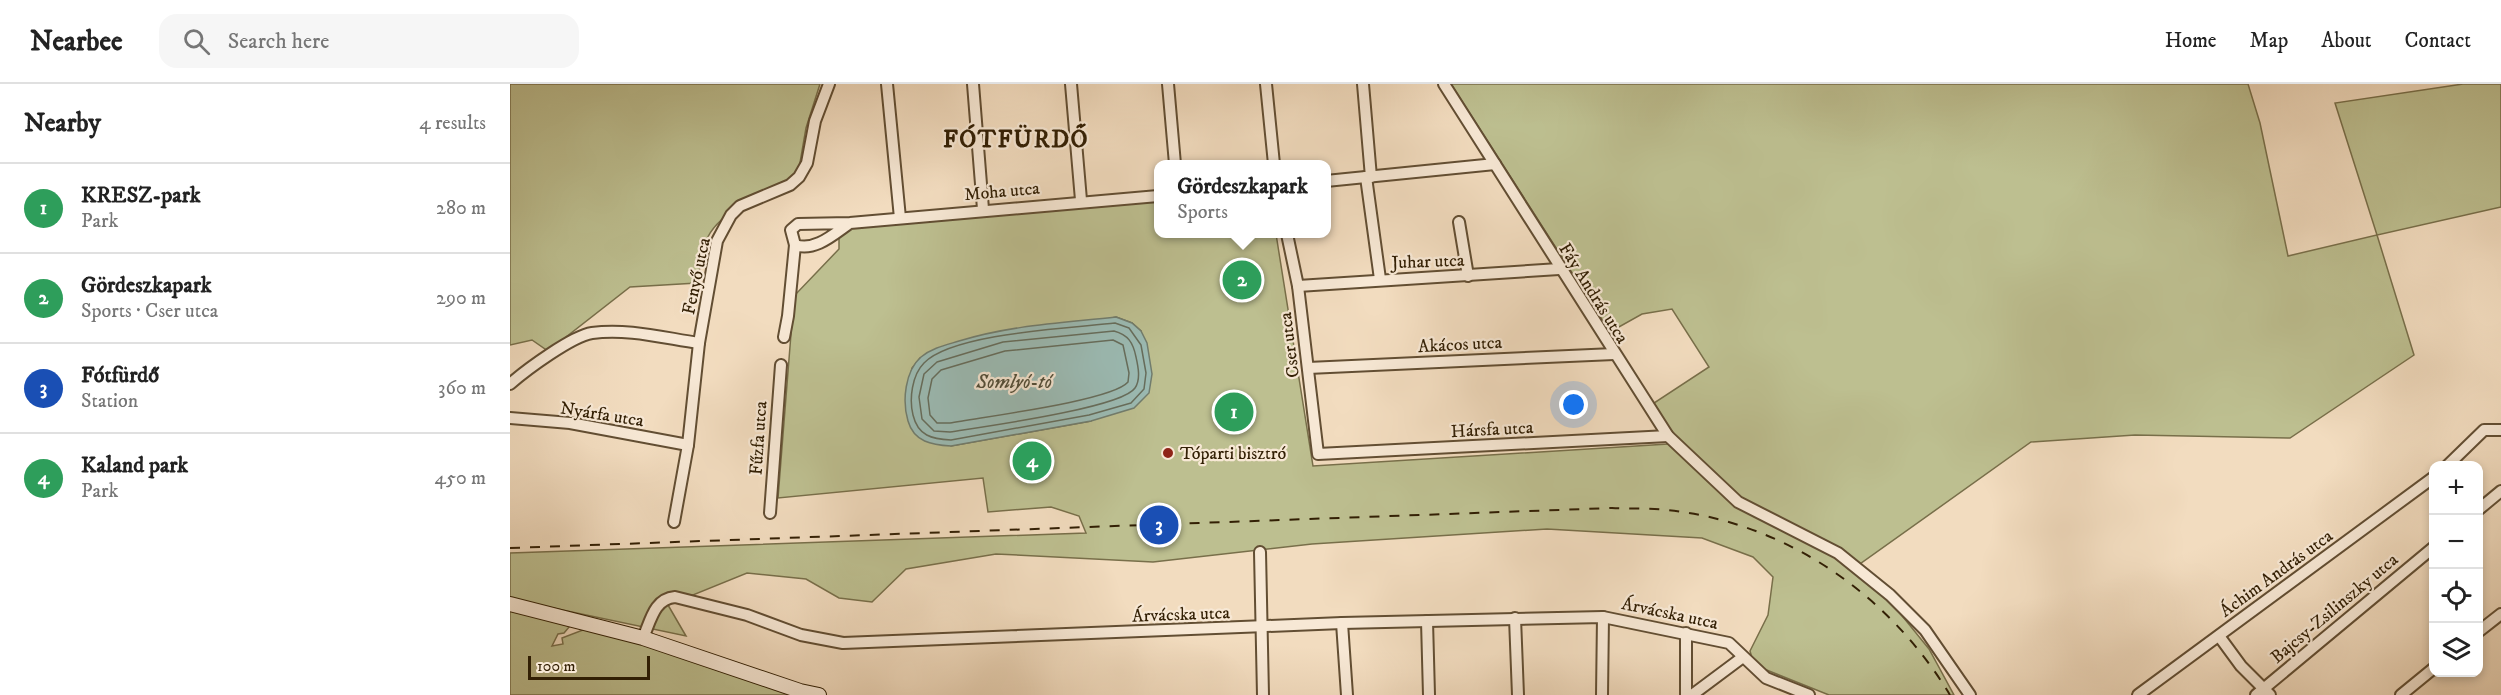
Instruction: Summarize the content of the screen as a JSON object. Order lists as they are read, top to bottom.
{
  "streets": {
    "street": [
      "Moha utca",
      "Juhar utca",
      "Fenyő utca",
      "Fáy András utca",
      "Akácos utca",
      "Cser utca",
      "Nyárfa utca",
      "Hársfa utca",
      "Fűzfa utca",
      "Áchim András utca",
      "Bajcsy-Zsilinszky utca",
      "Árvácska utca"
    ]
  },
  "crossings": [
    ["Juhar utca", "Fáy András utca"],
    ["Juhar utca", "Cser utca"],
    ["Fenyő utca", "Nyárfa utca"],
    ["Fáy András utca", "Akácos utca"],
    ["Fáy András utca", "Hársfa utca"],
    ["Akácos utca", "Cser utca"],
    ["Cser utca", "Hársfa utca"]
  ],
  "districts": ["FÓTFÜRDŐ"],
  "water": ["Somlyó-tó"],
  "places": ["Tóparti bisztró"],
  "scale_bar": "100 m",
  "page": {
    "header": "Nearbee",
    "search": "Search here",
    "nav": [
      "Home",
      "Map",
      "About",
      "Contact"
    ],
    "heading": ["Nearby", "4 results"],
    "popup": ["Gördeszkapark", "Sports"],
    "list": [
      {
        "mark": "1",
        "name": "KRESZ-park",
        "note": "Park",
        "value": "280 m"
      },
      {
        "mark": "2",
        "name": "Gördeszkapark",
        "note": "Sports · Cser utca",
        "value": "290 m"
      },
      {
        "mark": "3",
        "name": "Fótfürdő",
        "note": "Station",
        "value": "360 m"
      },
      {
        "mark": "4",
        "name": "Kaland park",
        "note": "Park",
        "value": "450 m"
      }
    ],
    "pins": [
      "2",
      "1",
      "4",
      "3"
    ],
    "map_buttons": ["+", "−"],
    "scale": "100 m"
  }
}
